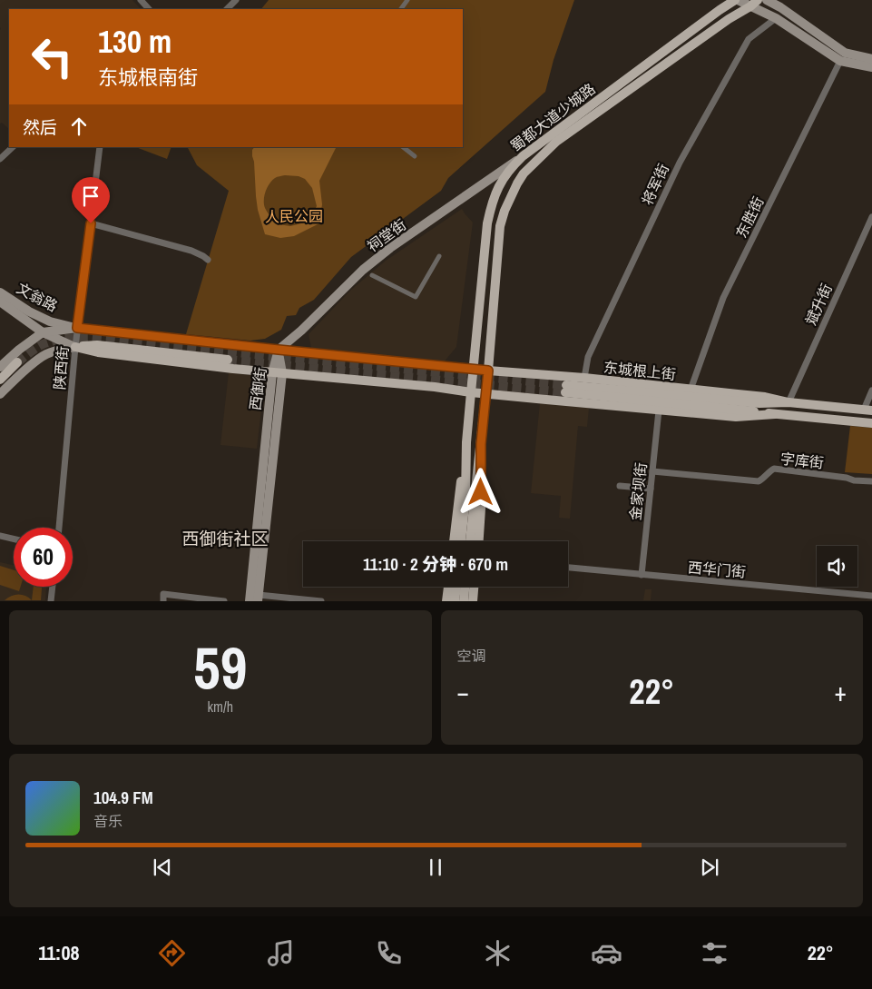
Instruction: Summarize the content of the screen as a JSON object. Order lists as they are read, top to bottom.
{
  "streets": {
    "main road": [
      "蜀都大道少城路",
      "祠堂街",
      "文翁路",
      "东城根上街",
      "西御街"
    ],
    "street": [
      "将军街",
      "东胜街",
      "斌升街",
      "陕西街",
      "字库街",
      "金家坝街",
      "西华门街"
    ]
  },
  "crossings": [
    ["蜀都大道少城路", "祠堂街"],
    ["蜀都大道少城路", "文翁路"],
    ["蜀都大道少城路", "东城根上街"],
    ["将军街", "东城根上街"],
    ["东胜街", "东城根上街"],
    ["祠堂街", "文翁路"],
    ["祠堂街", "西御街"],
    ["文翁路", "陕西街"],
    ["文翁路", "东城根上街"],
    ["文翁路", "西御街"],
    ["斌升街", "东城根上街"],
    ["东城根上街", "金家坝街"],
    ["字库街", "金家坝街"],
    ["金家坝街", "西华门街"]
  ],
  "districts": ["西御街社区"],
  "parks": ["人民公园"],
  "page": {
    "turn": ["130 m", "东城根南街"],
    "then": "然后",
    "limit": "60",
    "trip": "11:10 · 2 分钟 · 670 m",
    "tile": [
      ["59", "km/h"],
      "空调"
    ],
    "heat": ["−", "22°", "+"],
    "song": ["104.9 FM", "音乐"],
    "tabs": ["11:08", "22°"]
  }
}
